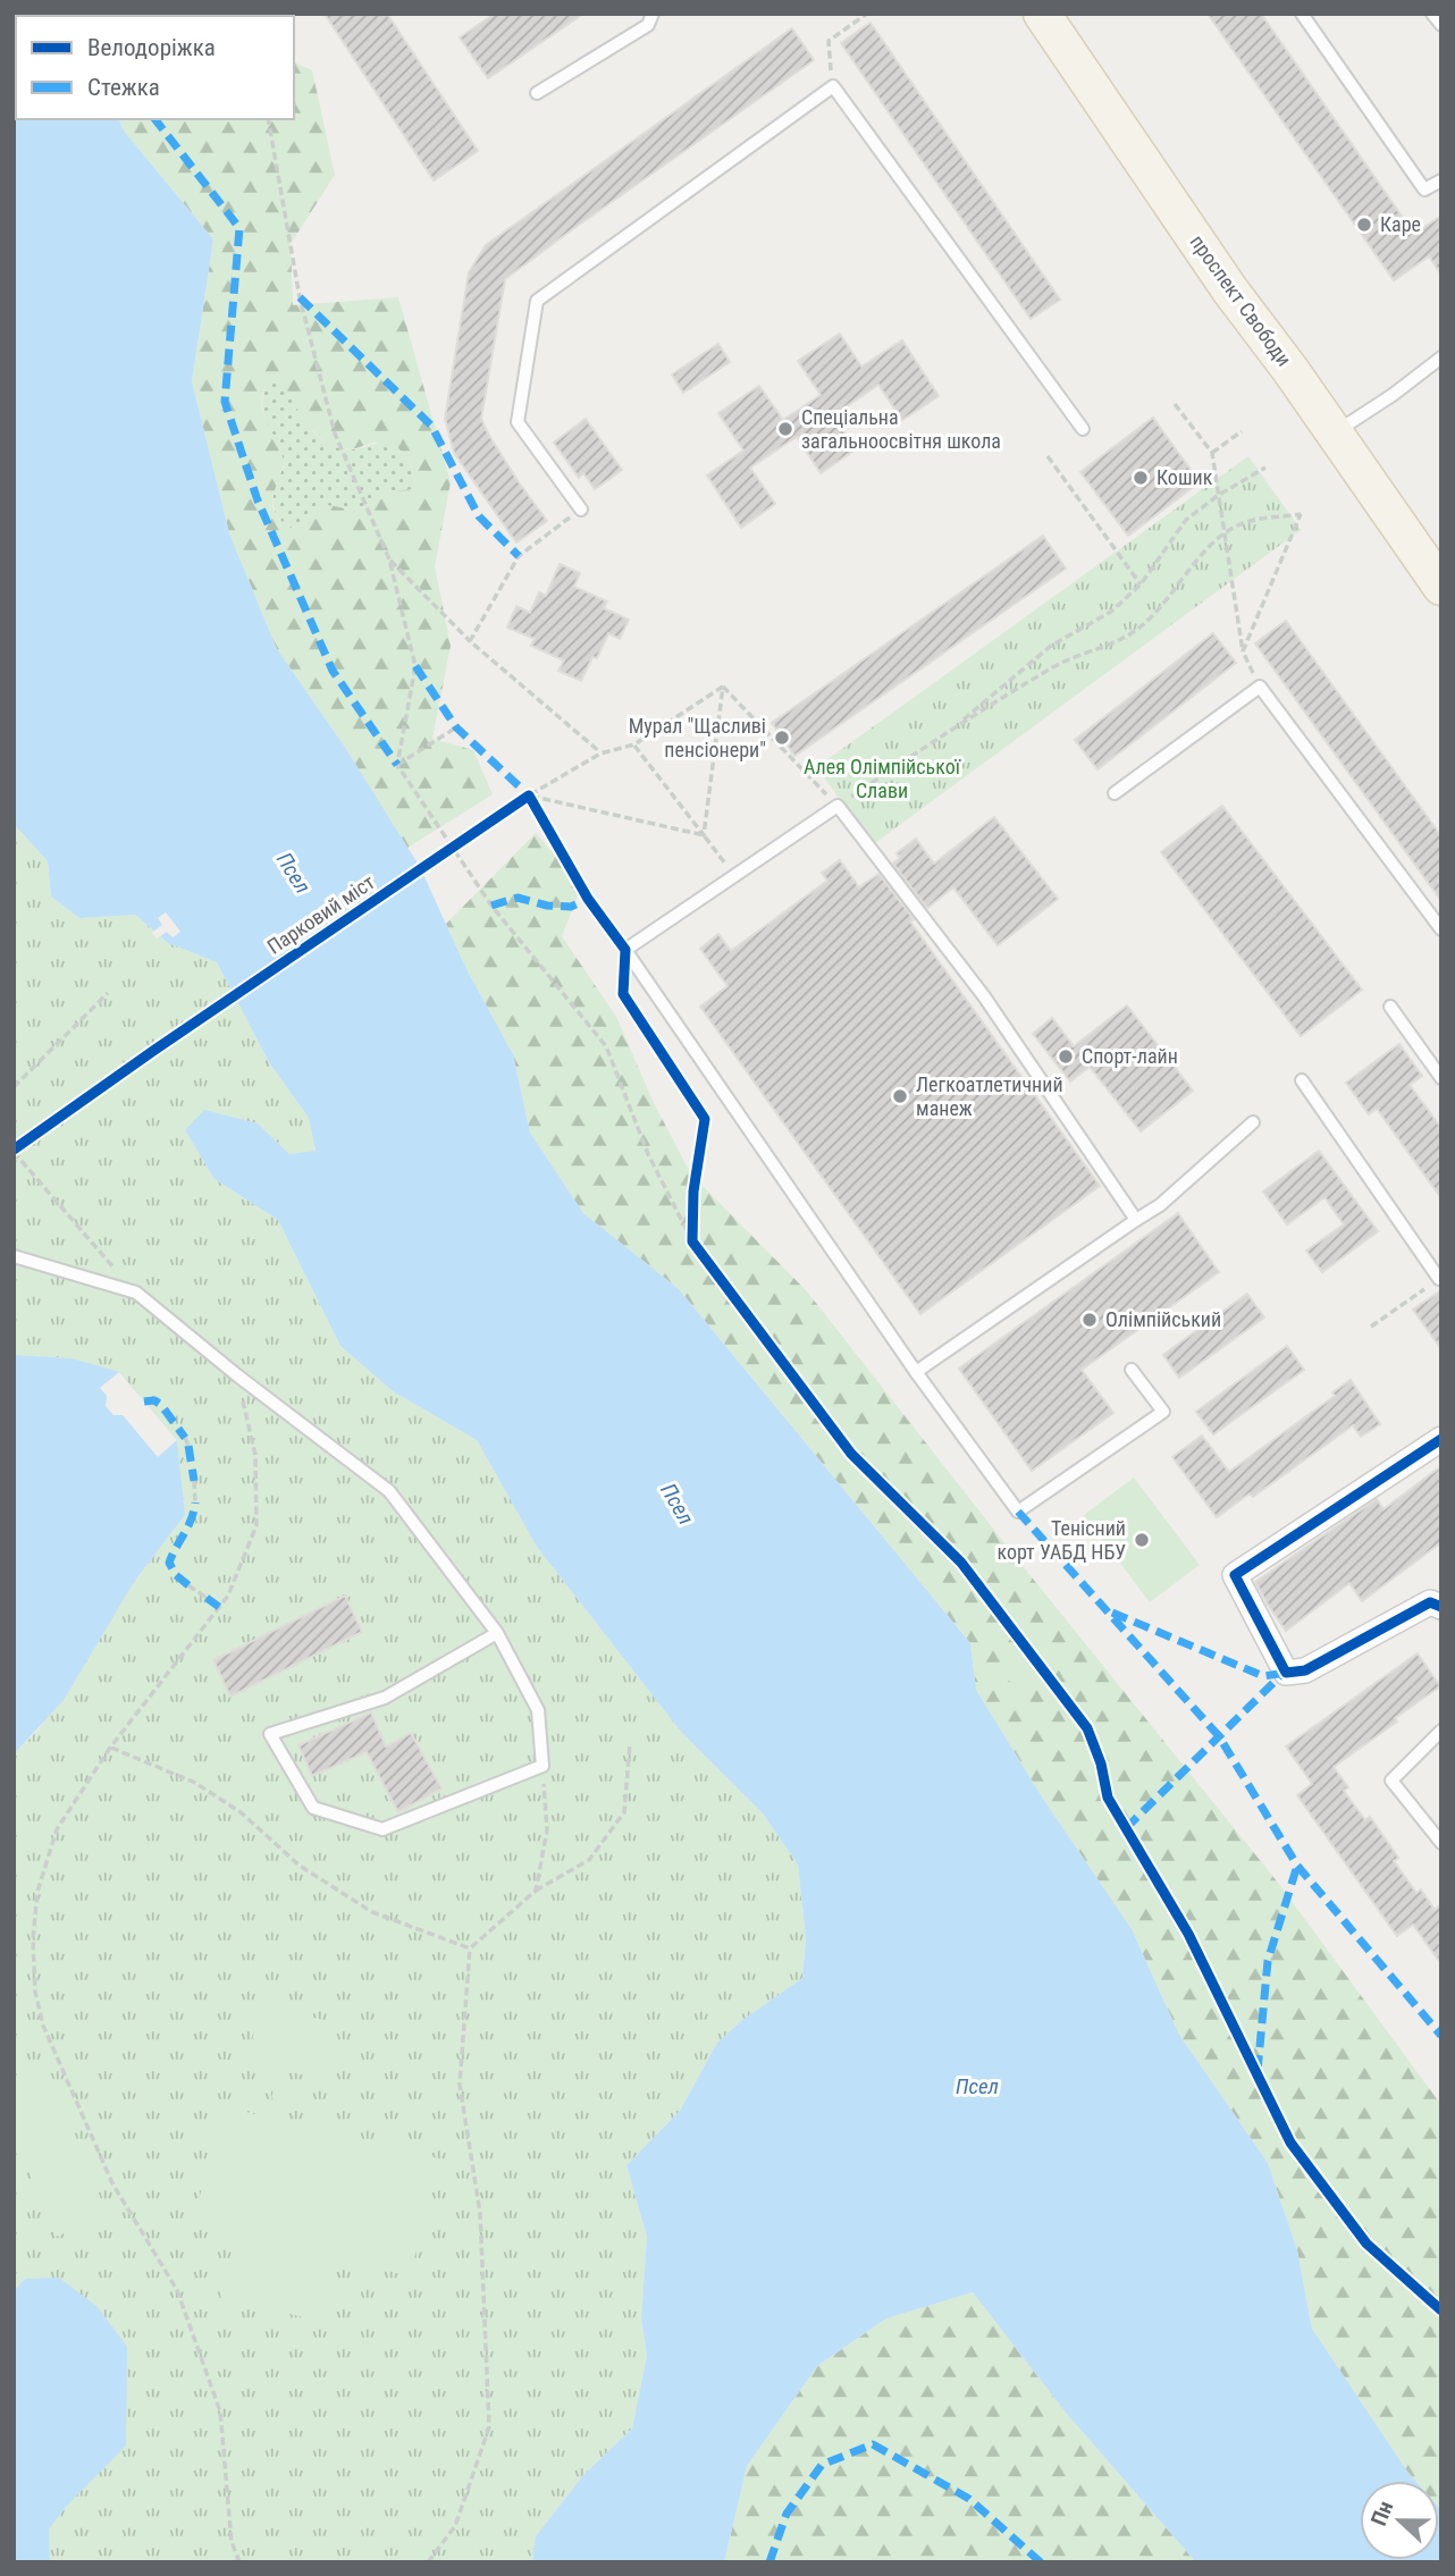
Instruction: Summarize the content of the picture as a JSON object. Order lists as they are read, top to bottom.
{
  "streets": {
    "main road": ["проспект Свободи"],
    "cycle path": ["Парковий міст"]
  },
  "water": ["Псел"],
  "parks": ["Алея Олімпійської Слави"],
  "places": [
    "Каре",
    "Спеціальна загальноосвітня школа",
    "Кошик",
    "Мурал \"Щасливі пенсіонери\"",
    "Спорт-лайн",
    "Легкоатлетичний манеж",
    "Олімпійський",
    "Тенісний корт УАБД НБУ"
  ],
  "legend": ["Велодоріжка", "Стежка"],
  "north": "left"
}
